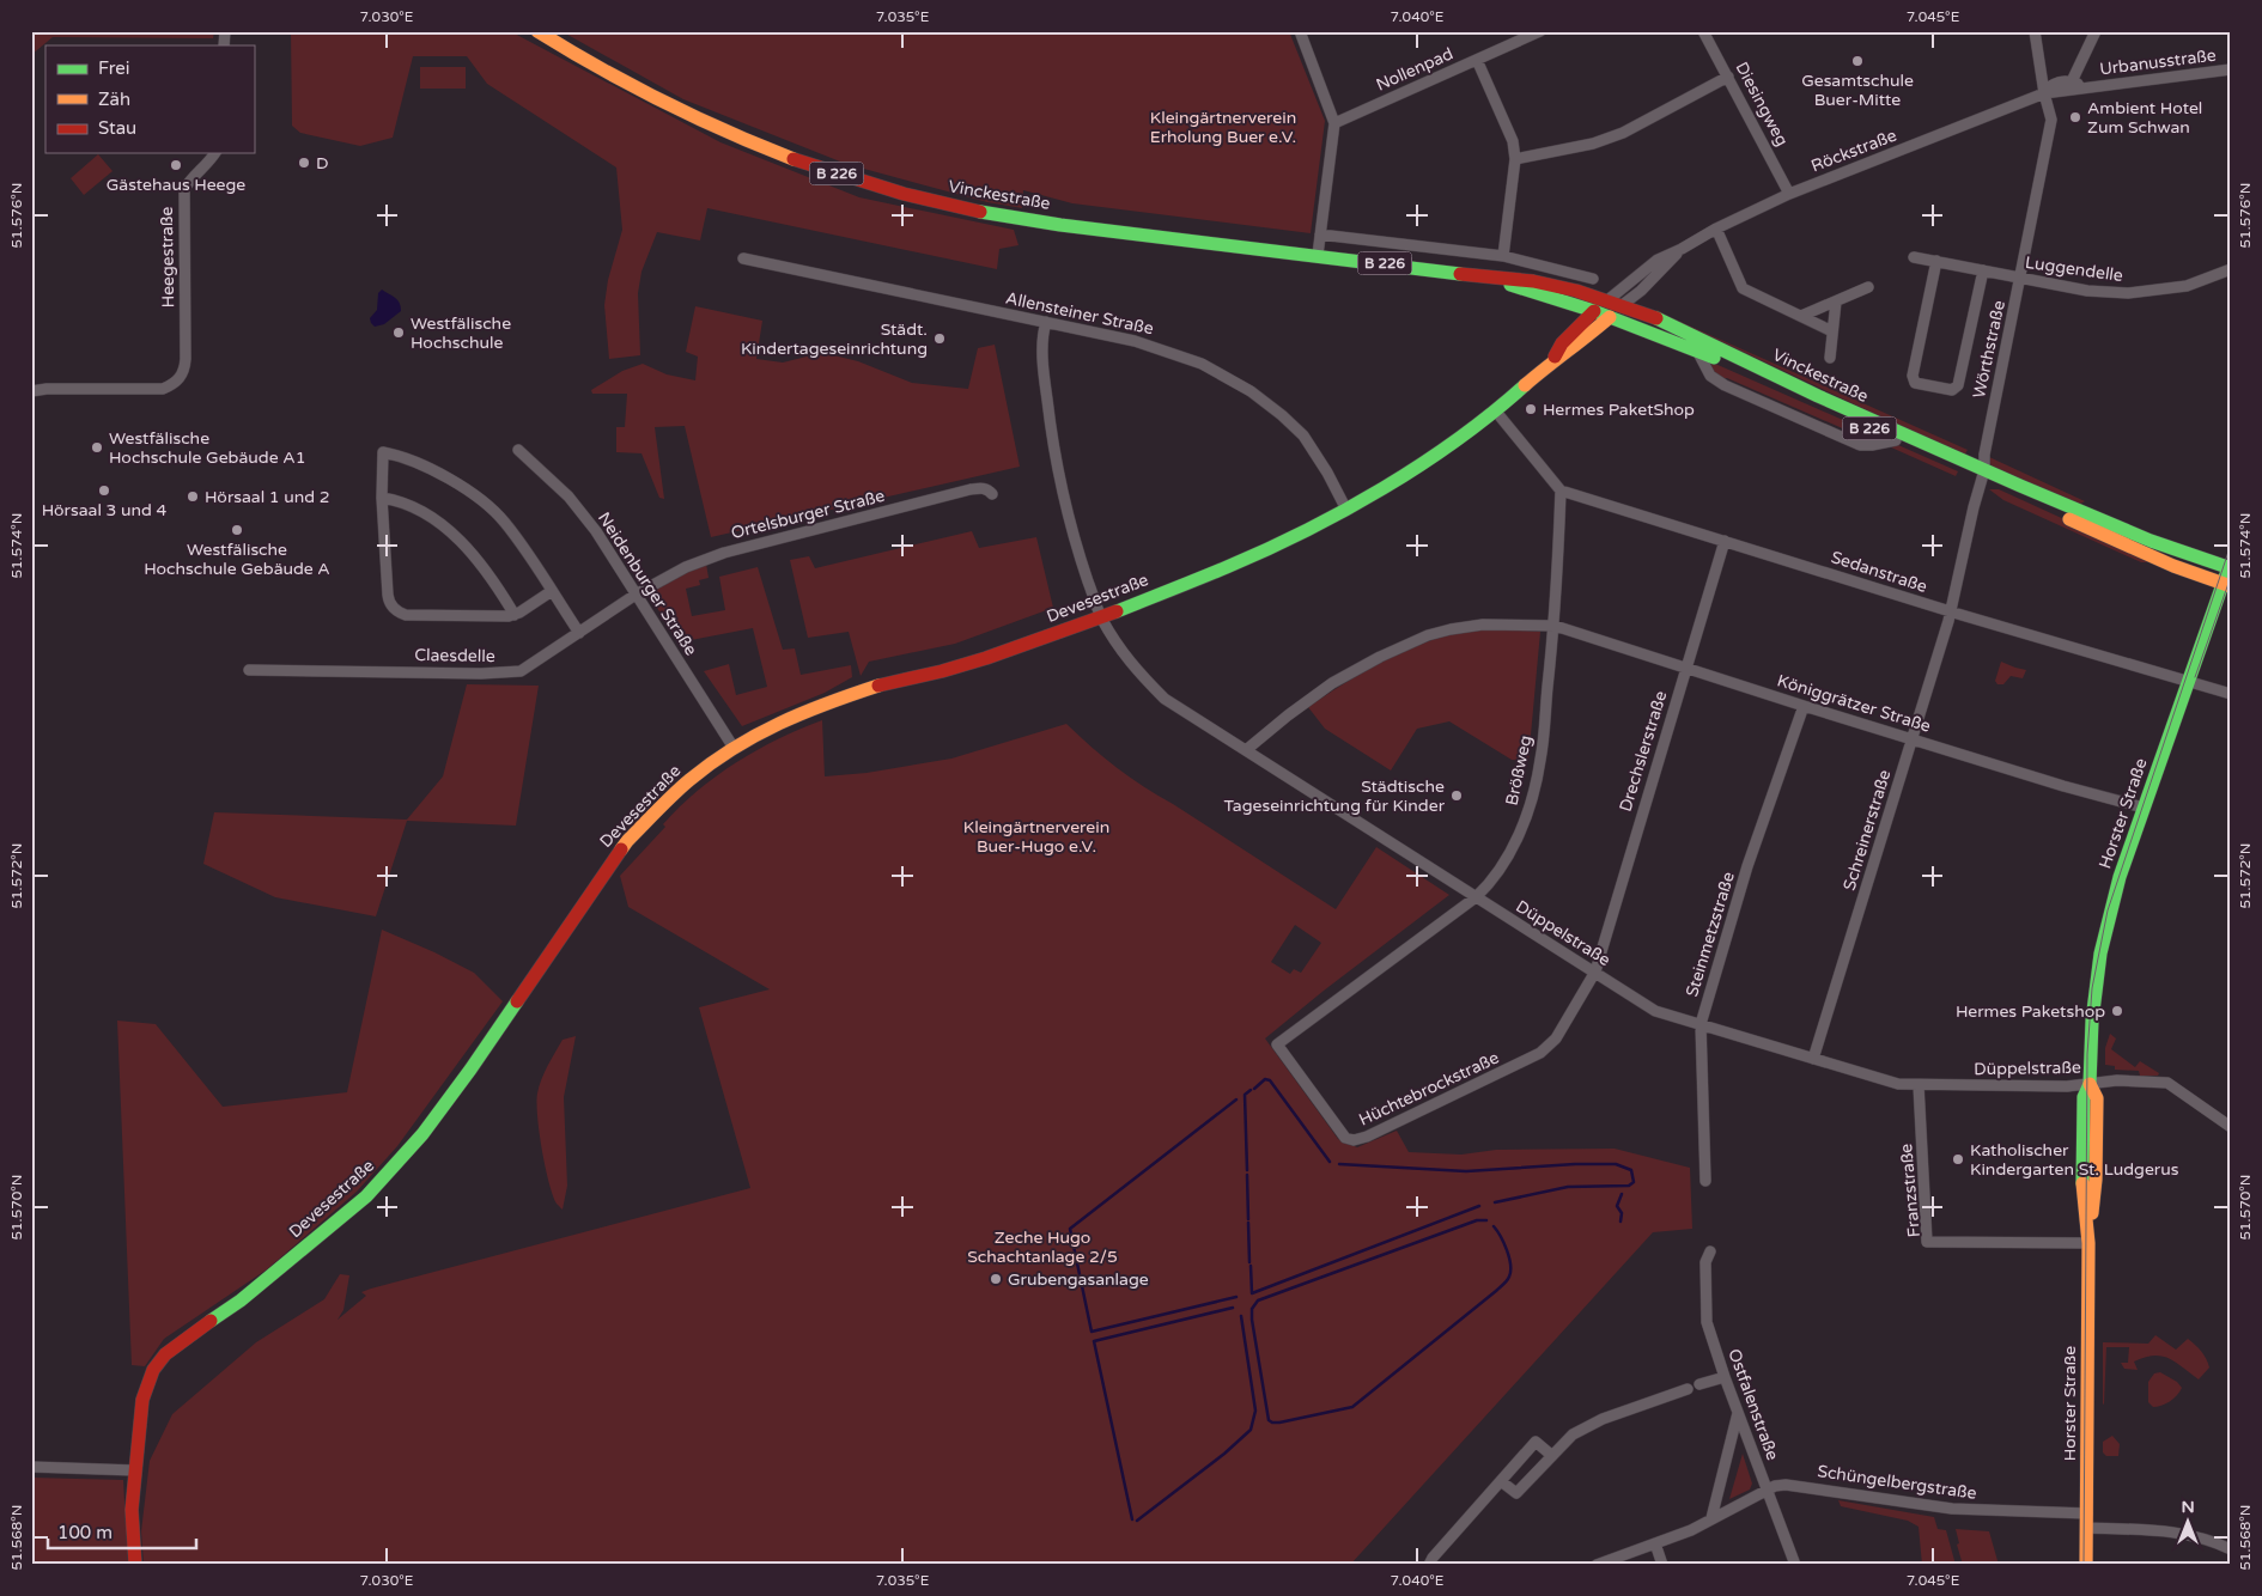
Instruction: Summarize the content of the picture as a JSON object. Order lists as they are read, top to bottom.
{
  "streets": {
    "main road": [
      "B 226",
      "Vinckestraße",
      "Devesestraße",
      "Horster Straße"
    ],
    "street": [
      "Urbanusstraße",
      "Nollenpad",
      "Diesingweg",
      "Röckstraße",
      "Heegestraße",
      "Luggendelle",
      "Allensteiner Straße",
      "Wörthstraße",
      "Ortelsburger Straße",
      "Sedanstraße",
      "Neidenburger Straße",
      "Claesdelle",
      "Königgrätzer Straße",
      "Drechslerstraße",
      "Brößweg",
      "Schreinerstraße",
      "Düppelstraße",
      "Steinmetzstraße",
      "Hüchtebrockstraße",
      "Franzstraße",
      "Ostfalenstraße",
      "Schüngelbergstraße"
    ]
  },
  "crossings": [
    ["Urbanusstraße", "Röckstraße"],
    ["Urbanusstraße", "Wörthstraße"],
    ["Diesingweg", "Röckstraße"],
    ["Röckstraße", "Vinckestraße"],
    ["Röckstraße", "Wörthstraße"],
    ["Röckstraße", "Devesestraße"],
    ["Vinckestraße", "Wörthstraße"],
    ["Vinckestraße", "Devesestraße"],
    ["Vinckestraße", "Horster Straße"],
    ["Luggendelle", "Wörthstraße"],
    ["Allensteiner Straße", "Devesestraße"],
    ["Allensteiner Straße", "Düppelstraße"],
    ["Wörthstraße", "Sedanstraße"],
    ["Wörthstraße", "Schreinerstraße"],
    ["Ortelsburger Straße", "Neidenburger Straße"],
    ["Ortelsburger Straße", "Claesdelle"],
    ["Sedanstraße", "Drechslerstraße"],
    ["Sedanstraße", "Brößweg"],
    ["Sedanstraße", "Horster Straße"],
    ["Sedanstraße", "Schreinerstraße"],
    ["Neidenburger Straße", "Devesestraße"],
    ["Neidenburger Straße", "Claesdelle"],
    ["Devesestraße", "Düppelstraße"],
    ["Königgrätzer Straße", "Drechslerstraße"],
    ["Königgrätzer Straße", "Brößweg"],
    ["Königgrätzer Straße", "Horster Straße"],
    ["Königgrätzer Straße", "Schreinerstraße"],
    ["Königgrätzer Straße", "Düppelstraße"],
    ["Königgrätzer Straße", "Steinmetzstraße"],
    ["Drechslerstraße", "Düppelstraße"],
    ["Drechslerstraße", "Hüchtebrockstraße"],
    ["Brößweg", "Düppelstraße"],
    ["Brößweg", "Hüchtebrockstraße"],
    ["Horster Straße", "Düppelstraße"],
    ["Horster Straße", "Franzstraße"],
    ["Horster Straße", "Schüngelbergstraße"],
    ["Schreinerstraße", "Düppelstraße"],
    ["Düppelstraße", "Steinmetzstraße"],
    ["Düppelstraße", "Hüchtebrockstraße"],
    ["Düppelstraße", "Franzstraße"],
    ["Ostfalenstraße", "Schüngelbergstraße"]
  ],
  "parks": ["Kleingärtnerverein Erholung Buer e.V.", "Kleingärtnerverein Buer-Hugo e.V.", "Zeche Hugo Schachtanlage 2/5"],
  "places": [
    "Gesamtschule Buer-Mitte",
    "Ambient Hotel Zum Schwan",
    "D",
    "Gästehaus Heege",
    "Westfälische Hochschule",
    "Städt. Kindertageseinrichtung",
    "Hermes PaketShop",
    "Westfälische Hochschule Gebäude A1",
    "Hörsaal 3 und 4",
    "Hörsaal 1 und 2",
    "Westfälische Hochschule Gebäude A",
    "Städtische Tageseinrichtung für Kinder",
    "Hermes Paketshop",
    "Katholischer Kindergarten St. Ludgerus",
    "Grubengasanlage"
  ],
  "legend": ["Frei", "Zäh", "Stau"],
  "scale_bar": "100 m",
  "north": "top",
  "coordinates": [
    "7.030°E",
    "7.035°E",
    "7.040°E",
    "7.045°E",
    "51.576°N",
    "51.574°N",
    "51.572°N",
    "51.570°N",
    "51.568°N"
  ]
}
